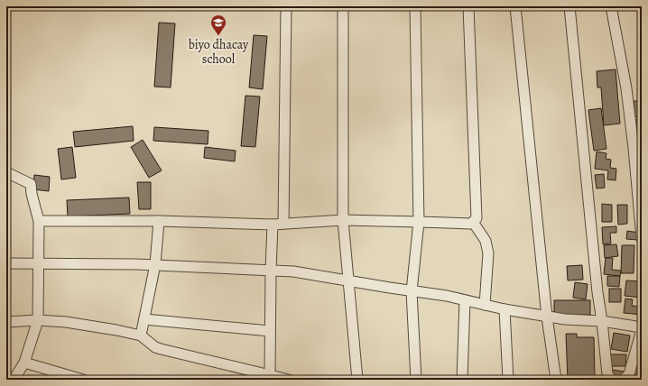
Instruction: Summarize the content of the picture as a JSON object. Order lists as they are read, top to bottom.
{
  "places": {
    "school or university": ["biyo dhacay school"]
  }
}
